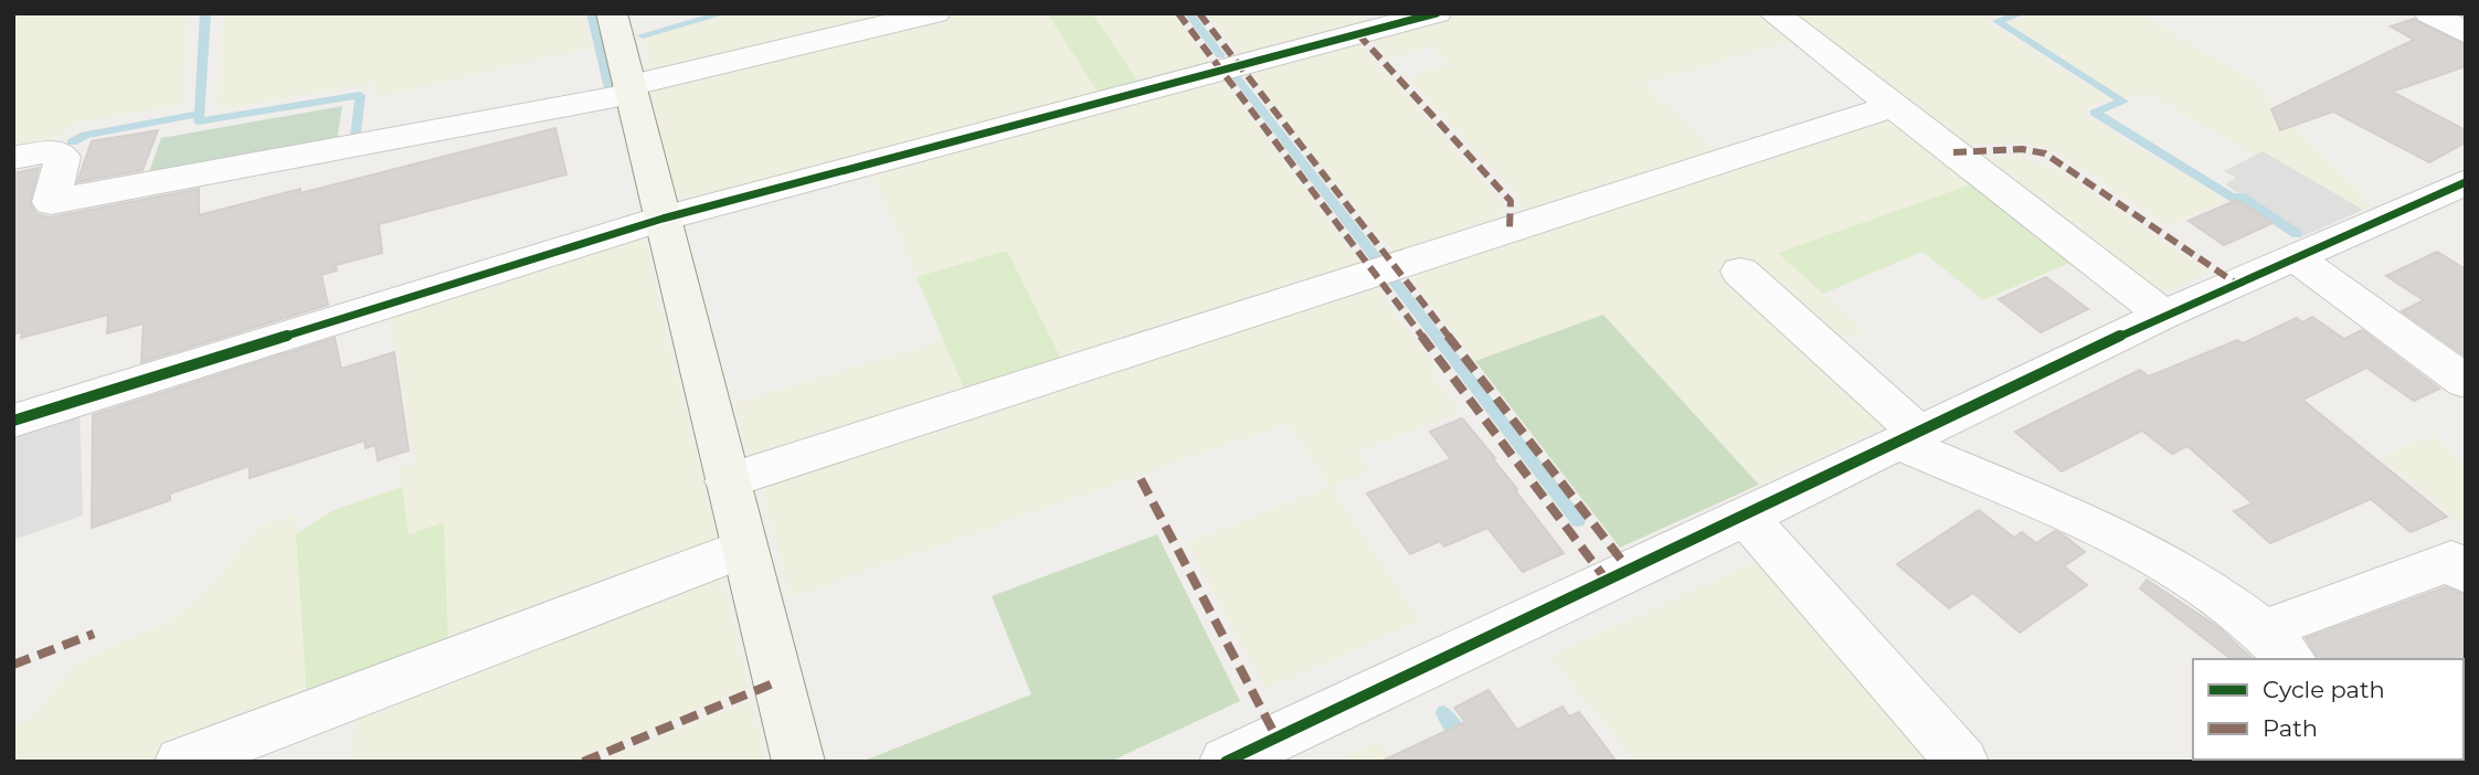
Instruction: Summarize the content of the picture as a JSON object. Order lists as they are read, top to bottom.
{
  "legend": ["Cycle path", "Path"]
}
